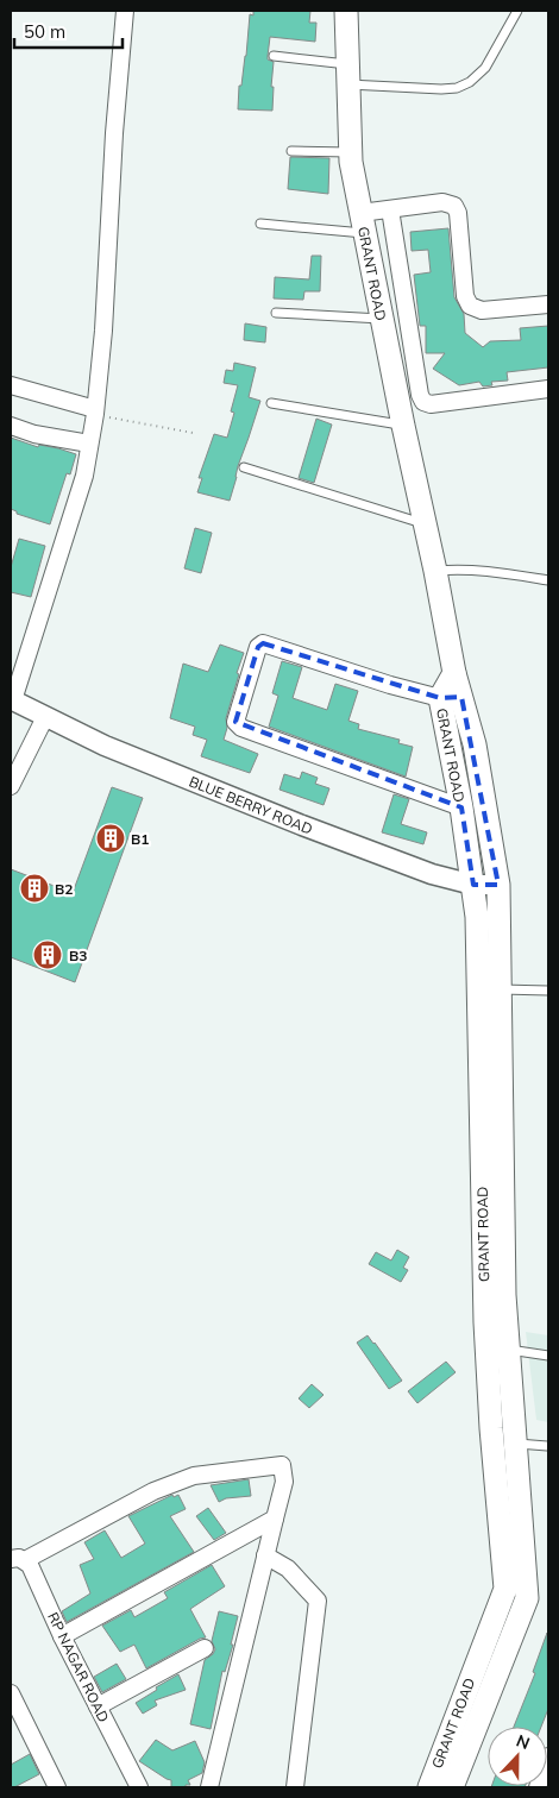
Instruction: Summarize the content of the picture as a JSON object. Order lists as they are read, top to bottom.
{
  "streets": {
    "main road": ["GRANT ROAD"],
    "street": ["BLUE BERRY ROAD", "RP NAGAR ROAD"]
  },
  "crossings": [
    ["GRANT ROAD", "BLUE BERRY ROAD"]
  ],
  "places": {
    "building": ["B1", "B2", "B3"]
  },
  "scale_bar": "50 m",
  "north": "top"
}
